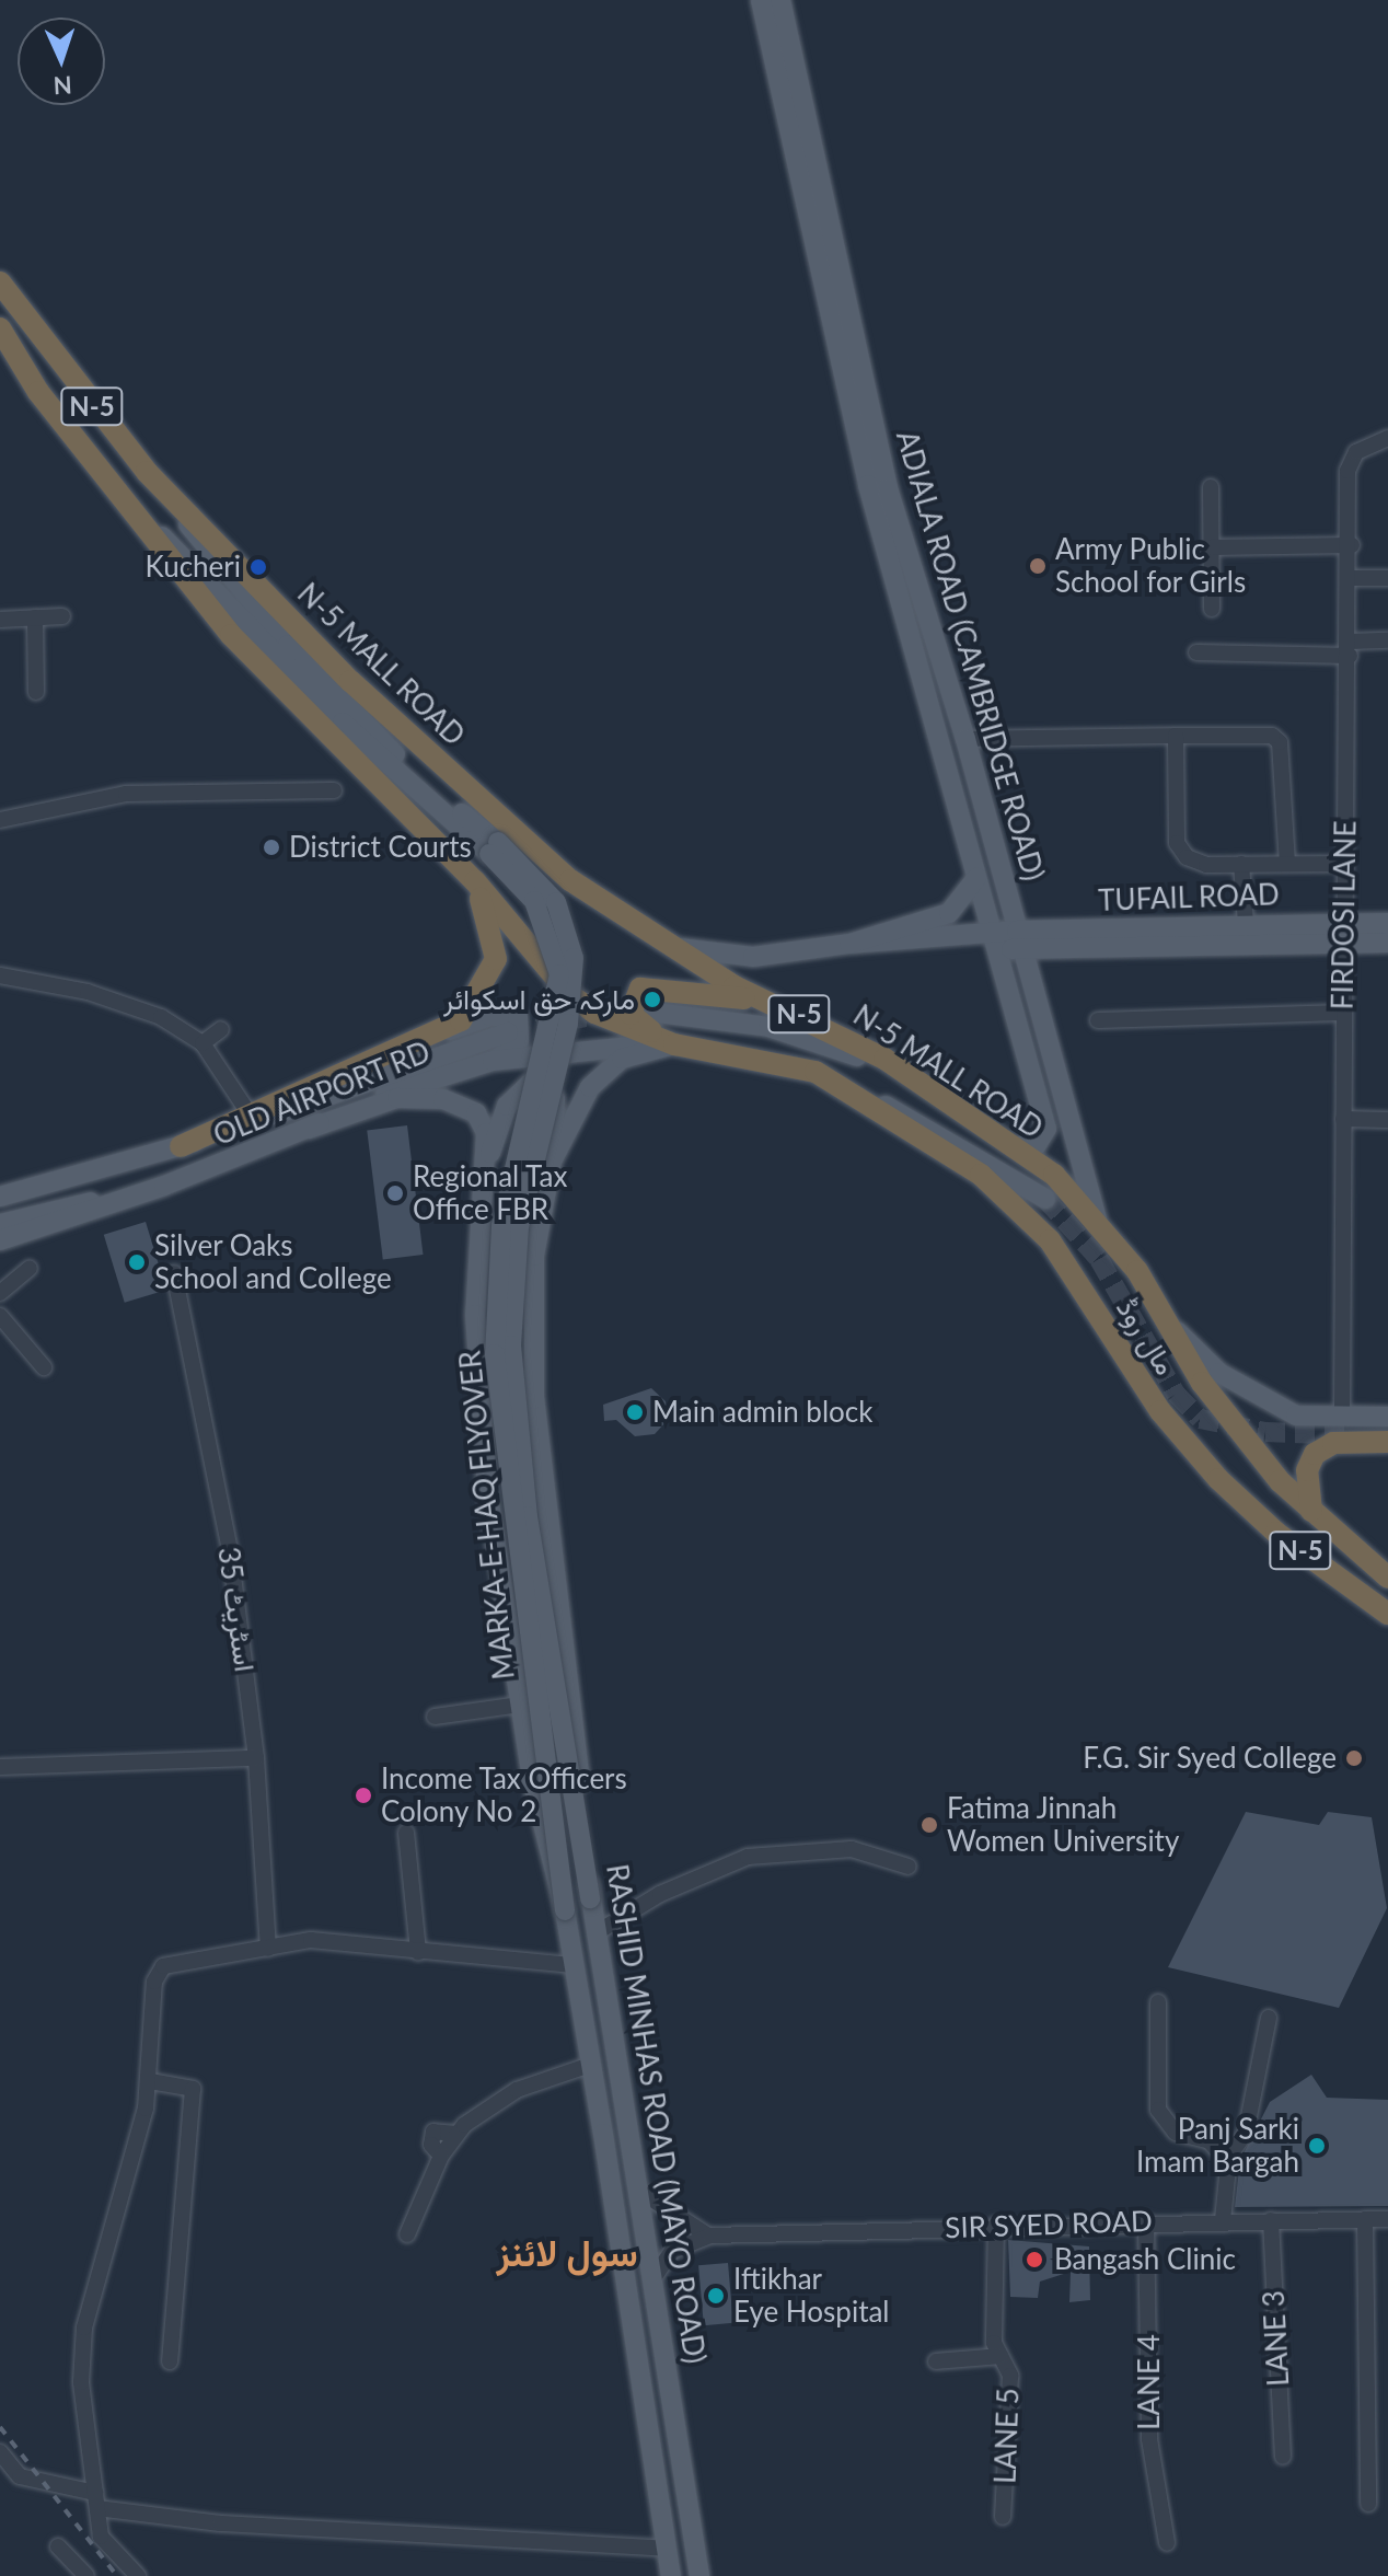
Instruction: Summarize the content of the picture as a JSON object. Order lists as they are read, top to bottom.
{
  "streets": {
    "highway": ["N-5", "N-5 MALL ROAD", "مال روڈ"],
    "main road": [
      "ADIALA ROAD (CAMBRIDGE ROAD)",
      "TUFAIL ROAD",
      "OLD AIRPORT RD",
      "MARKA-E-HAQ FLYOVER",
      "RASHID MINHAS ROAD (MAYO ROAD)"
    ],
    "street": [
      "FIRDOSI LANE",
      "اسٹریٹ 35",
      "SIR SYED ROAD",
      "LANE 3",
      "LANE 4",
      "LANE 5"
    ]
  },
  "crossings": [
    ["N-5", "N-5 MALL ROAD"],
    ["N-5", "MARKA-E-HAQ FLYOVER"],
    ["ADIALA ROAD (CAMBRIDGE ROAD)", "N-5 MALL ROAD"],
    ["ADIALA ROAD (CAMBRIDGE ROAD)", "TUFAIL ROAD"],
    ["N-5 MALL ROAD", "MARKA-E-HAQ FLYOVER"],
    ["TUFAIL ROAD", "FIRDOSI LANE"],
    ["OLD AIRPORT RD", "مال روڈ"],
    ["OLD AIRPORT RD", "RASHID MINHAS ROAD (MAYO ROAD)"],
    ["مال روڈ", "RASHID MINHAS ROAD (MAYO ROAD)"],
    ["MARKA-E-HAQ FLYOVER", "RASHID MINHAS ROAD (MAYO ROAD)"],
    ["RASHID MINHAS ROAD (MAYO ROAD)", "SIR SYED ROAD"],
    ["SIR SYED ROAD", "LANE 3"],
    ["SIR SYED ROAD", "LANE 4"],
    ["SIR SYED ROAD", "LANE 5"]
  ],
  "districts": ["سول لائنز"],
  "places": [
    "Army Public School for Girls",
    "Kucheri",
    "District Courts",
    "مارکہ حق اسکوائر",
    "Regional Tax Office FBR",
    "Silver Oaks School and College",
    "Main admin block",
    "F.G. Sir Syed College",
    "Income Tax Officers Colony No 2",
    "Fatima Jinnah Women University",
    "Panj Sarki Imam Bargah",
    "Bangash Clinic",
    "Iftikhar Eye Hospital"
  ],
  "north": "bottom"
}
